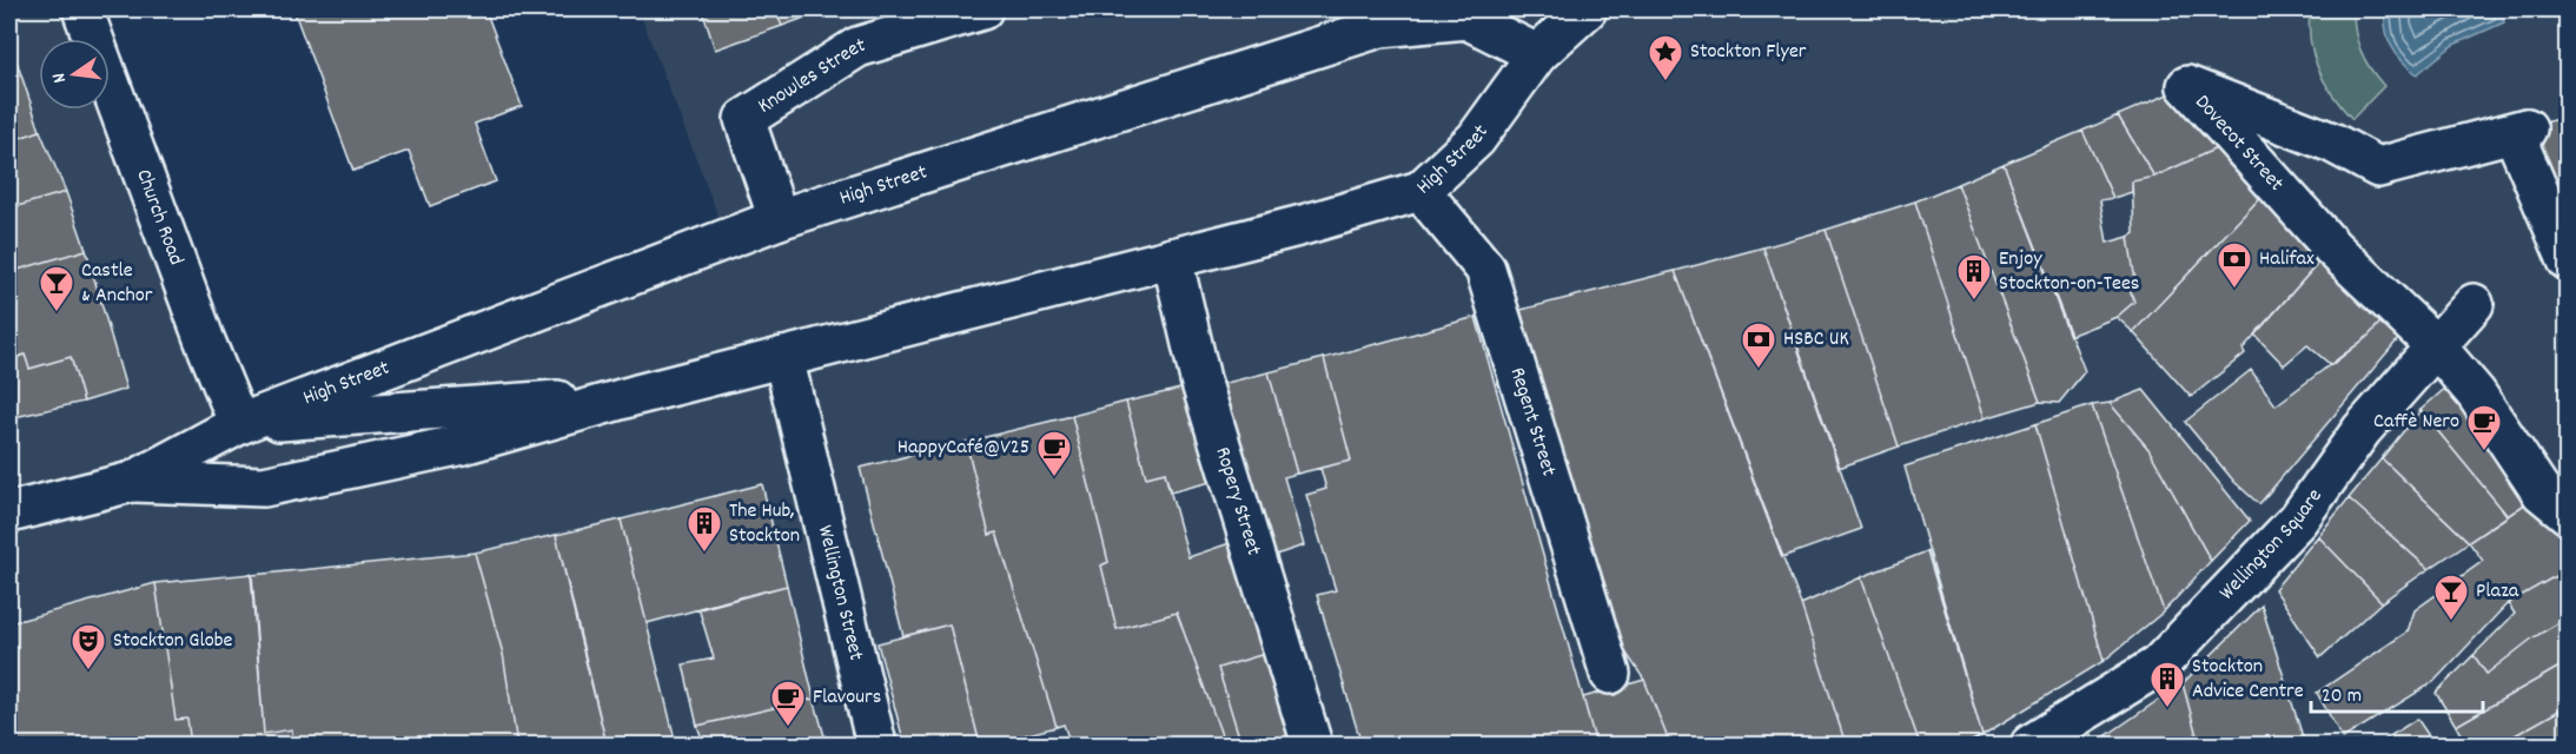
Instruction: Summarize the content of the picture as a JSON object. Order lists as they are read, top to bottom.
{
  "streets": {
    "street": [
      "Knowles Street",
      "Dovecot Street",
      "High Street",
      "Church Road",
      "Regent Street",
      "Ropery Street",
      "Wellington Square",
      "Wellington Street"
    ]
  },
  "crossings": [
    ["Knowles Street", "High Street"],
    ["Dovecot Street", "Wellington Square"],
    ["High Street", "Church Road"],
    ["High Street", "Regent Street"],
    ["High Street", "Ropery Street"],
    ["High Street", "Wellington Street"]
  ],
  "places": {
    "place": ["Stockton Flyer"],
    "bank": ["Halifax", "HSBC UK"],
    "building": ["Enjoy Stockton-on-Tees", "The Hub, Stockton", "Stockton Advice Centre"],
    "bar": ["Castle & Anchor", "Plaza"],
    "cafe": ["Caffè Nero", "HappyCafé@V25", "Flavours"],
    "theatre": ["Stockton Globe"]
  },
  "scale_bar": "20 m",
  "north": "left"
}
